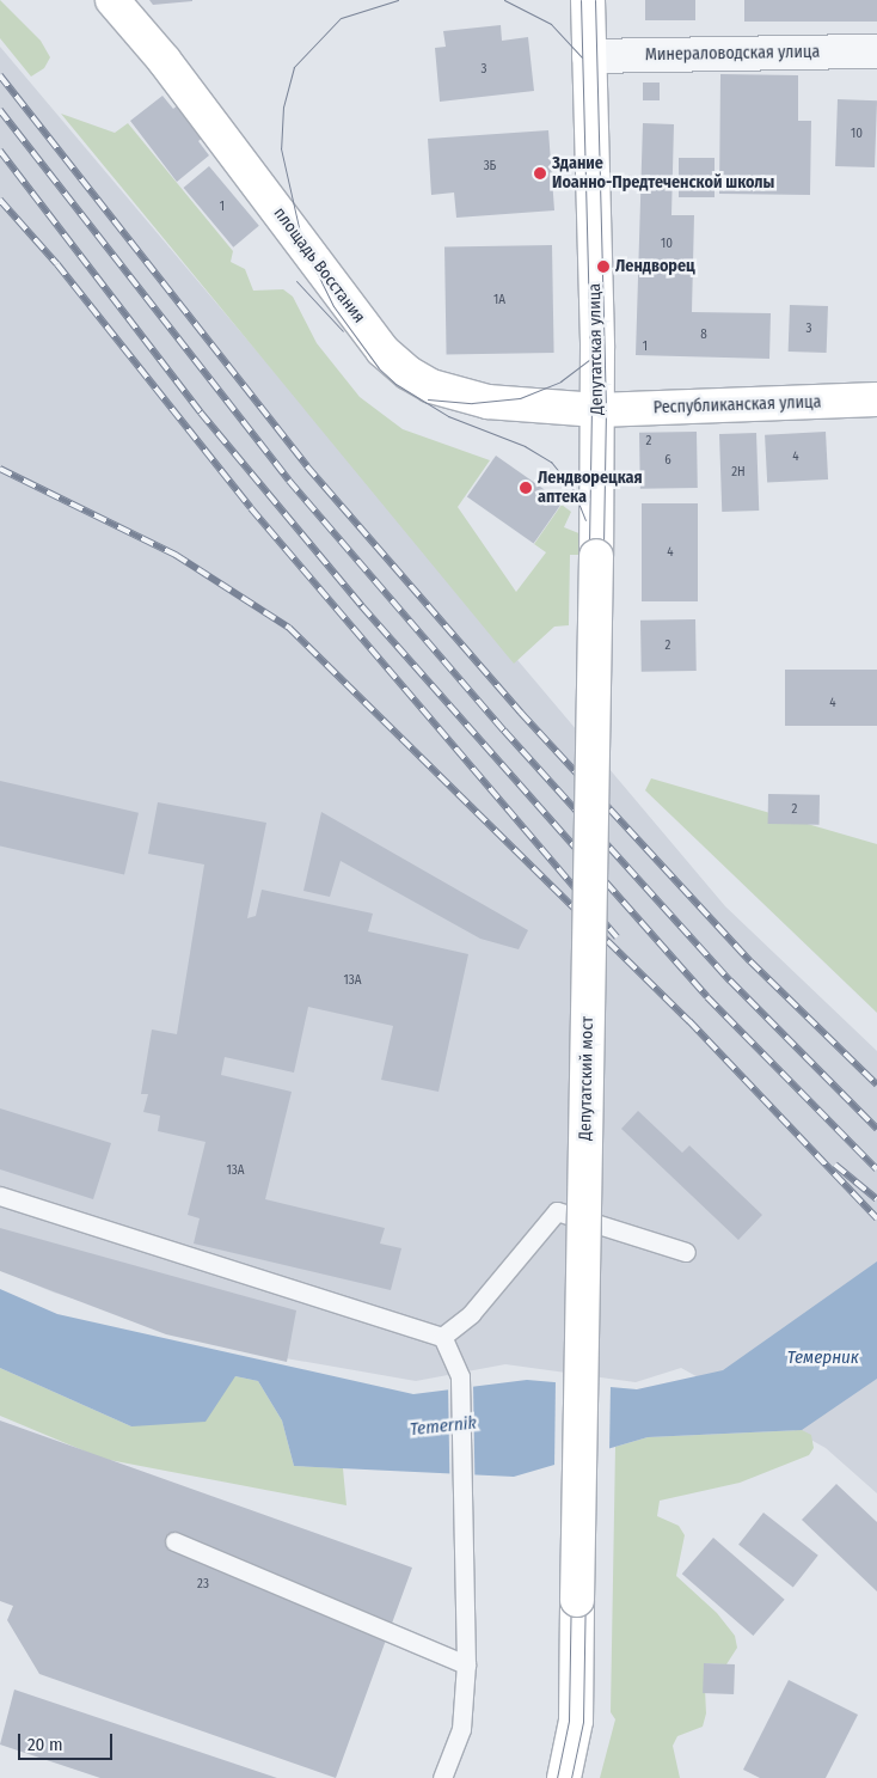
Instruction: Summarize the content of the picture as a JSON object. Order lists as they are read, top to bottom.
{
  "streets": {
    "street": [
      "Минераловодская улица",
      "площадь Восстания",
      "Депутатская улица",
      "Республиканская улица",
      "Депутатский мост"
    ]
  },
  "crossings": [
    ["Минераловодская улица", "Депутатская улица"],
    ["площадь Восстания", "Депутатская улица"],
    ["площадь Восстания", "Республиканская улица"],
    ["Депутатская улица", "Республиканская улица"],
    ["Депутатская улица", "Депутатский мост"]
  ],
  "water": ["Темерник", "Temernik"],
  "places": ["Здание Иоанно-Предтеченской школы", "Лендворец", "Лендворецкая аптека"],
  "house_numbers": [
    "3",
    "10",
    "3Б",
    "1",
    "10",
    "1А",
    "3",
    "8",
    "1",
    "2",
    "4",
    "6",
    "2Н",
    "4",
    "2",
    "4",
    "2",
    "13А",
    "13А",
    "23"
  ],
  "scale_bar": "20 m"
}
